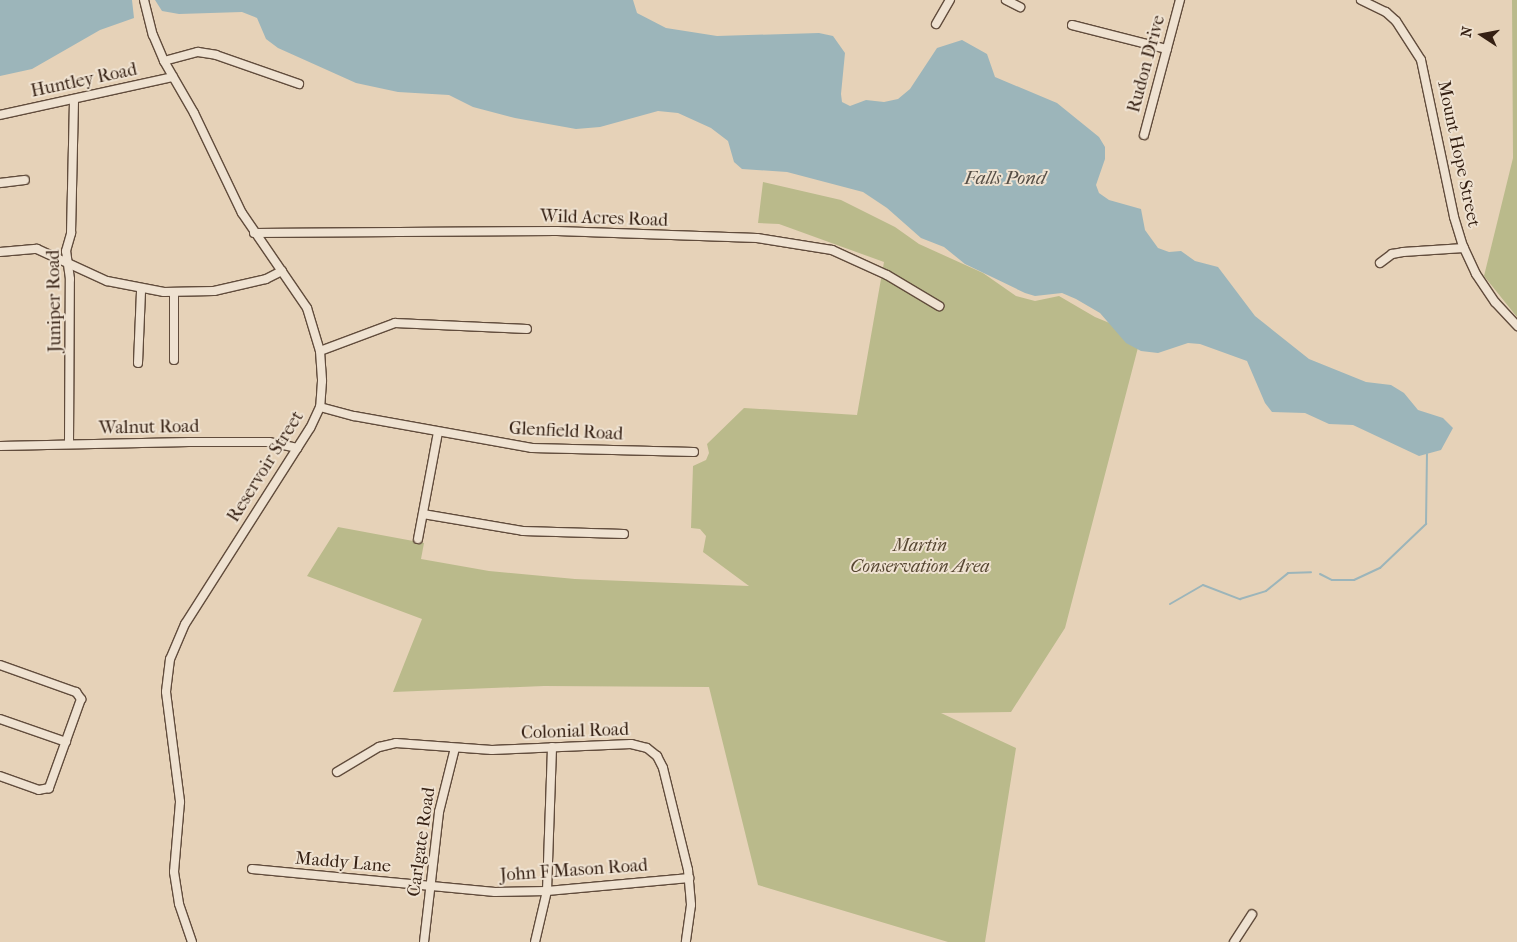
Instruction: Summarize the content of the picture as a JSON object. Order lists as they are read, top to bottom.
{
  "streets": {
    "street": [
      "Rudon Drive",
      "Huntley Road",
      "Mount Hope Street",
      "Wild Acres Road",
      "Juniper Road",
      "Walnut Road",
      "Glenfield Road",
      "Reservoir Street",
      "Colonial Road",
      "Carlgate Road",
      "Maddy Lane",
      "John F Mason Road"
    ]
  },
  "crossings": [
    ["Huntley Road", "Juniper Road"],
    ["Huntley Road", "Reservoir Street"],
    ["Wild Acres Road", "Reservoir Street"],
    ["Juniper Road", "Walnut Road"],
    ["Walnut Road", "Reservoir Street"],
    ["Glenfield Road", "Reservoir Street"],
    ["Colonial Road", "Carlgate Road"],
    ["Colonial Road", "John F Mason Road"],
    ["Carlgate Road", "Maddy Lane"],
    ["Carlgate Road", "John F Mason Road"],
    ["Maddy Lane", "John F Mason Road"]
  ],
  "water": ["Falls Pond"],
  "parks": ["Martin Conservation Area"],
  "north": "left"
}
